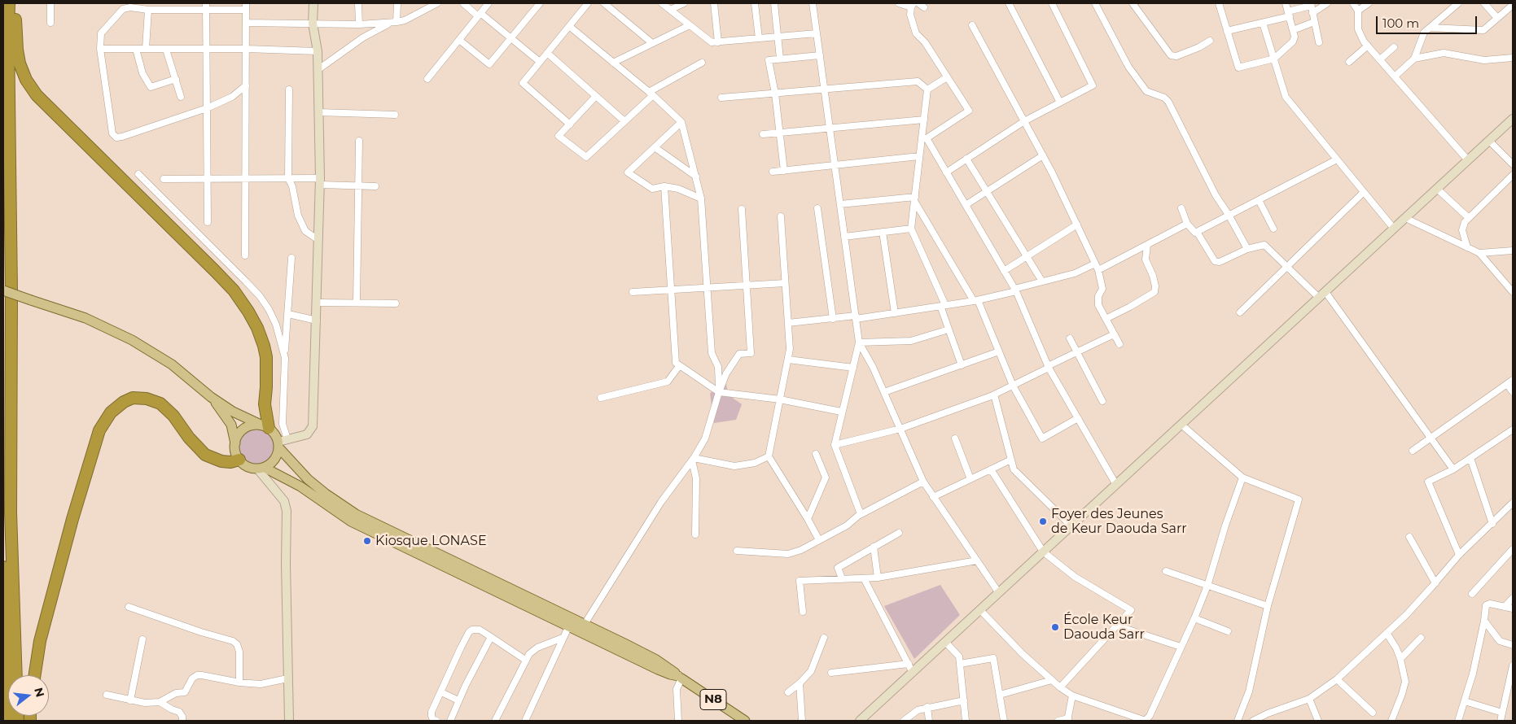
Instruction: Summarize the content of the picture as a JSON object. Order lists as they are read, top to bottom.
{
  "streets": {
    "main road": ["N8"]
  },
  "places": ["Foyer des Jeunes de Keur Daouda Sarr", "Kiosque LONASE", "École Keur Daouda Sarr"],
  "scale_bar": "100 m",
  "north": "right"
}
